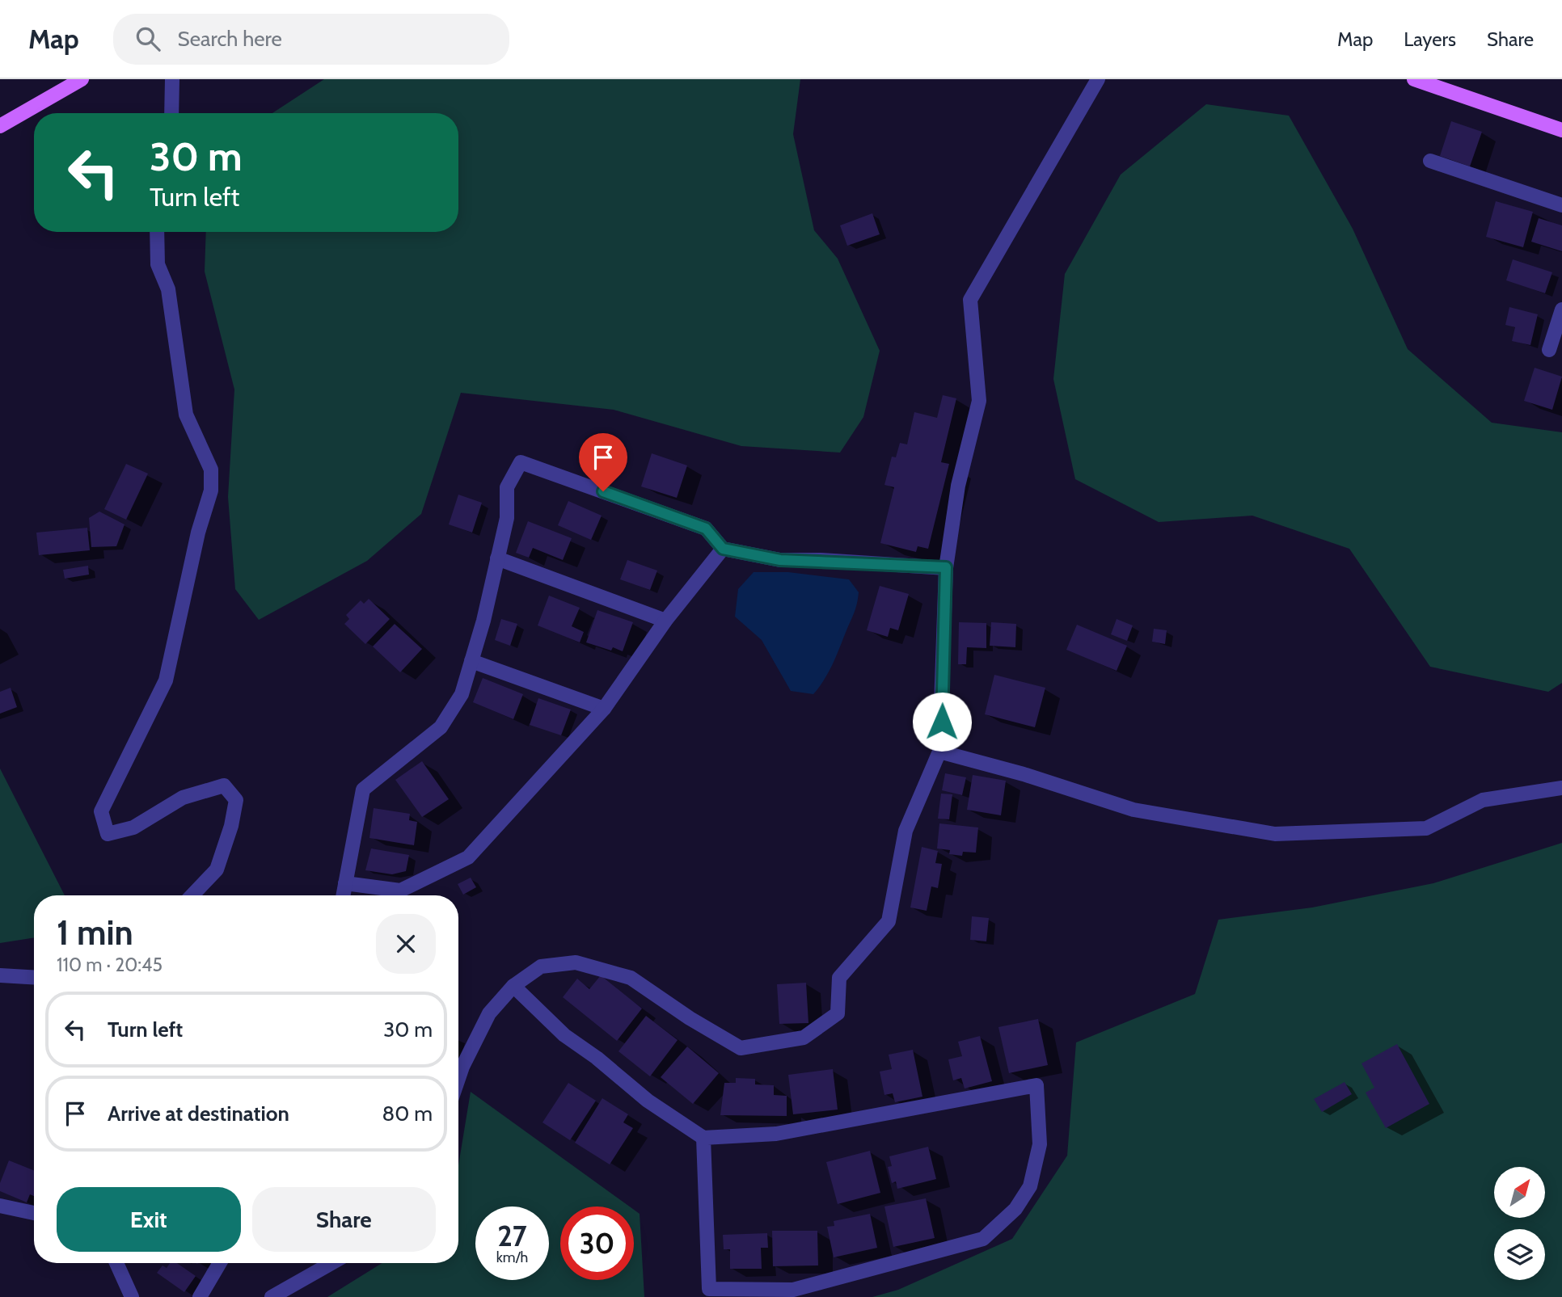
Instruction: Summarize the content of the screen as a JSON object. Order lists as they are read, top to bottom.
{
  "north": "top right",
  "page": {
    "header": "Map",
    "search": "Search here",
    "nav": ["Map", "Layers", "Share"],
    "turn": ["30 m", "Turn left"],
    "heading": ["1 min", "110 m · 20:45"],
    "list": [
      {
        "name": "Turn left",
        "value": "30 m"
      },
      {
        "name": "Arrive at destination",
        "value": "80 m"
      }
    ],
    "buttons": ["Exit", "Share"],
    "speed": "27 km/h",
    "limit": "30"
  }
}
